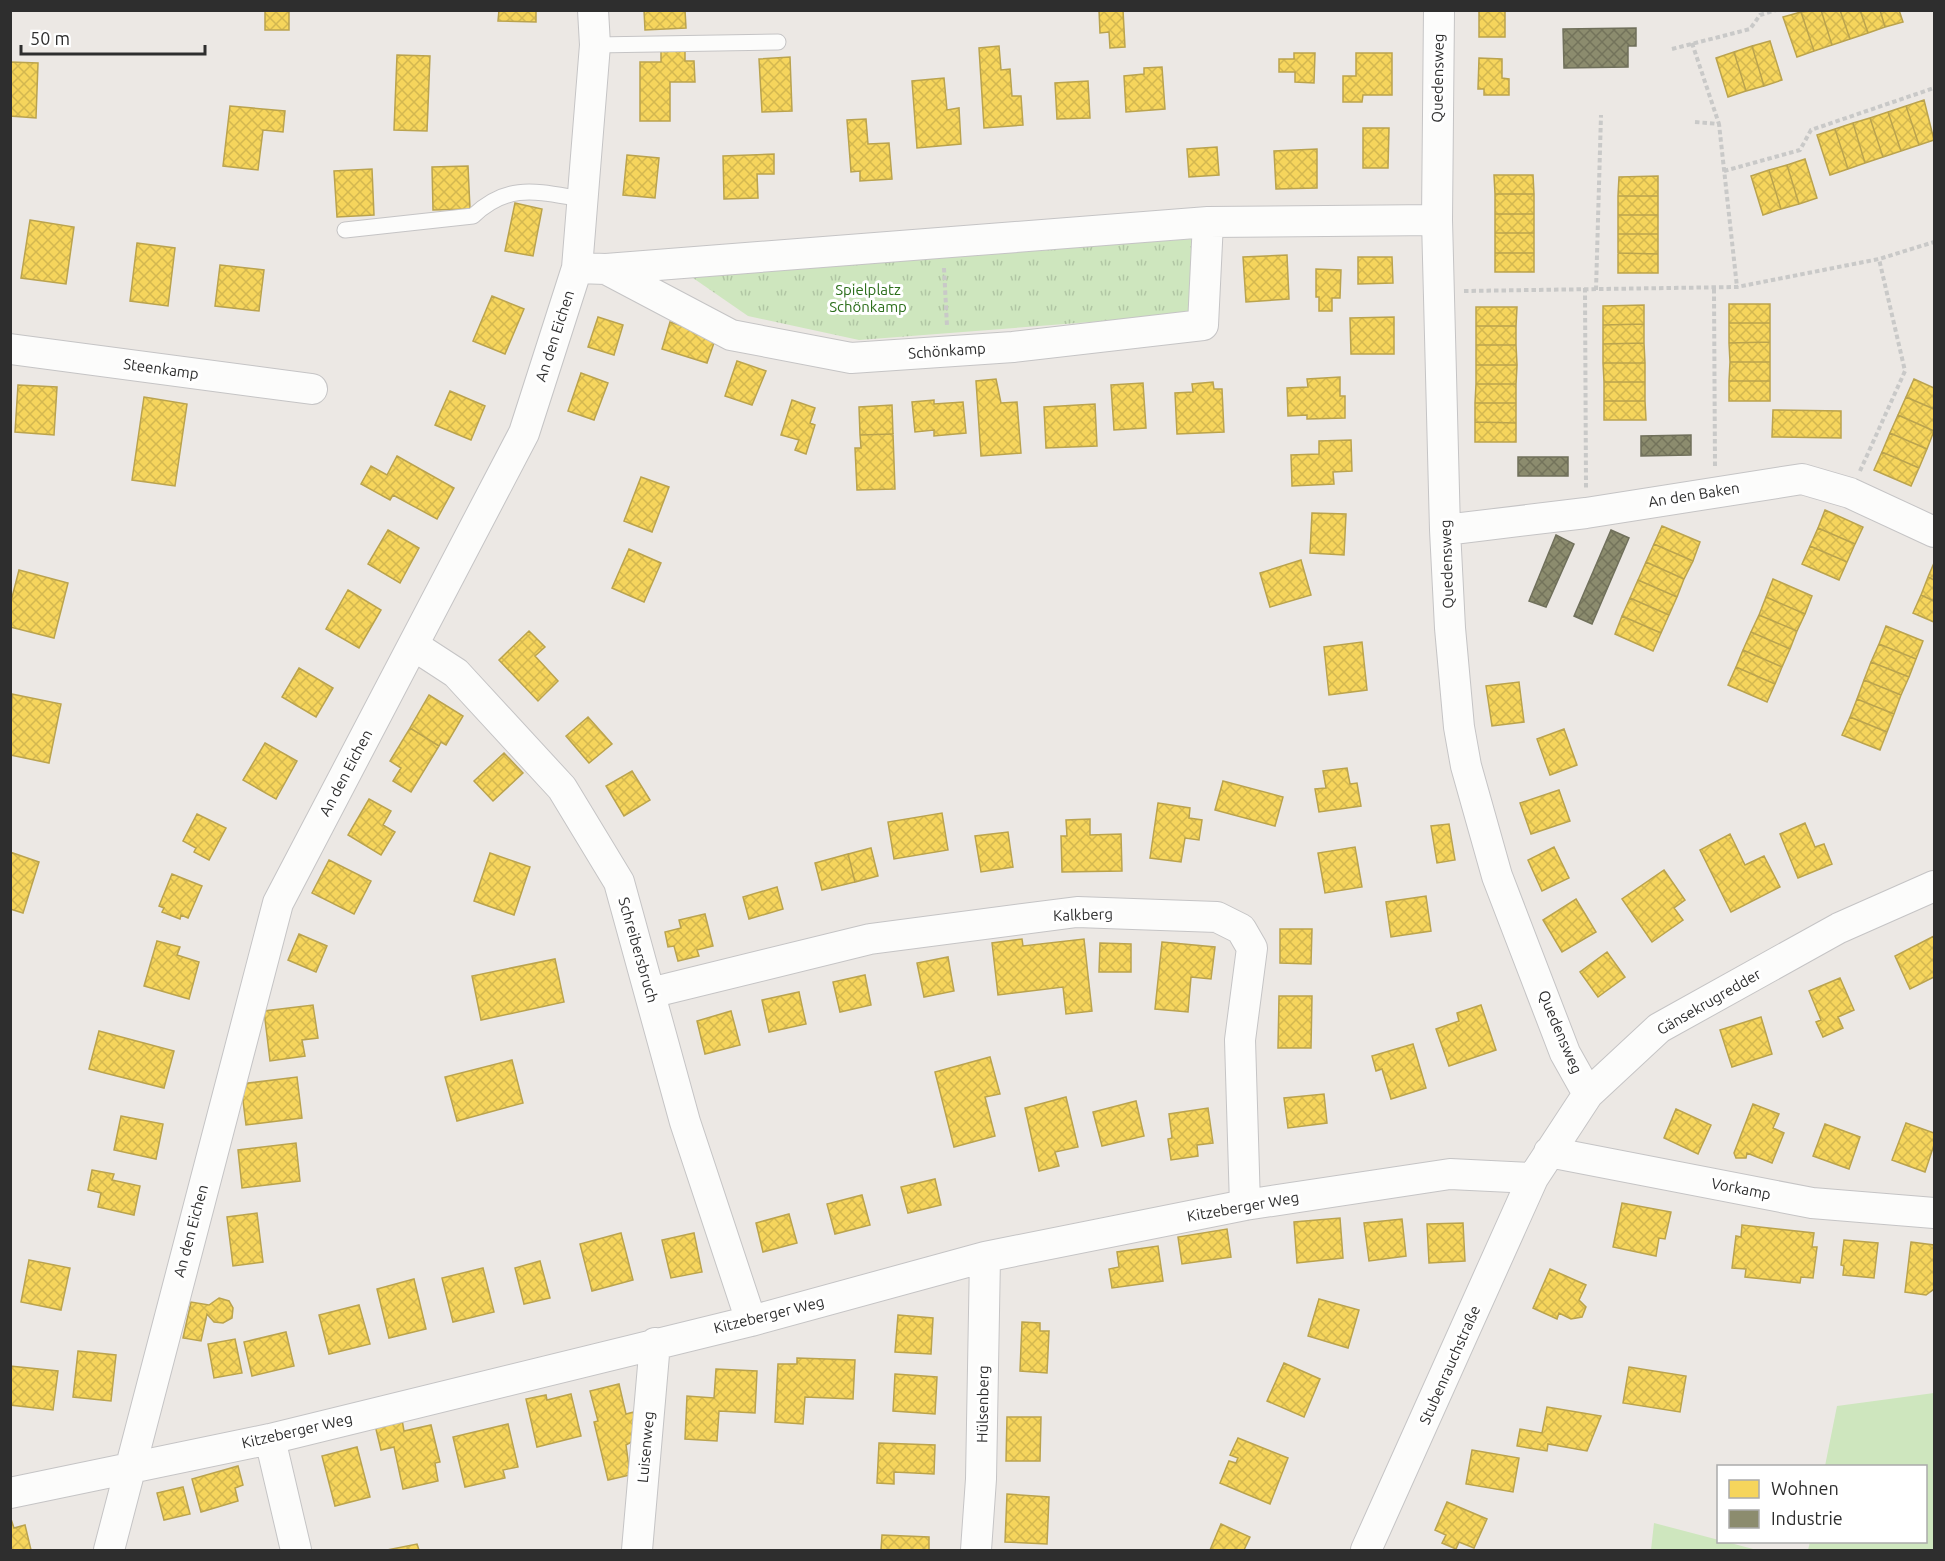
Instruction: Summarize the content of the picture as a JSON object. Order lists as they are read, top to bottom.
{
  "streets": {
    "street": [
      "Quedensweg",
      "An den Eichen",
      "Schönkamp",
      "Steenkamp",
      "An den Baken",
      "Kalkberg",
      "Schreibersbruch",
      "Gänsekrugredder",
      "Vorkamp",
      "Kitzeberger Weg",
      "Stubenrauchstraße",
      "Hülsenberg",
      "Luisenweg"
    ]
  },
  "crossings": [
    ["Quedensweg", "An den Baken"],
    ["Quedensweg", "Gänsekrugredder"],
    ["An den Eichen", "Schönkamp"],
    ["An den Eichen", "Schreibersbruch"],
    ["An den Eichen", "Kitzeberger Weg"],
    ["Kalkberg", "Schreibersbruch"],
    ["Kalkberg", "Kitzeberger Weg"],
    ["Schreibersbruch", "Kitzeberger Weg"],
    ["Gänsekrugredder", "Vorkamp"],
    ["Gänsekrugredder", "Kitzeberger Weg"],
    ["Gänsekrugredder", "Stubenrauchstraße"],
    ["Kitzeberger Weg", "Stubenrauchstraße"],
    ["Kitzeberger Weg", "Hülsenberg"],
    ["Kitzeberger Weg", "Luisenweg"]
  ],
  "parks": ["Spielplatz Schönkamp"],
  "legend": ["Wohnen", "Industrie"],
  "scale_bar": "50 m"
}
